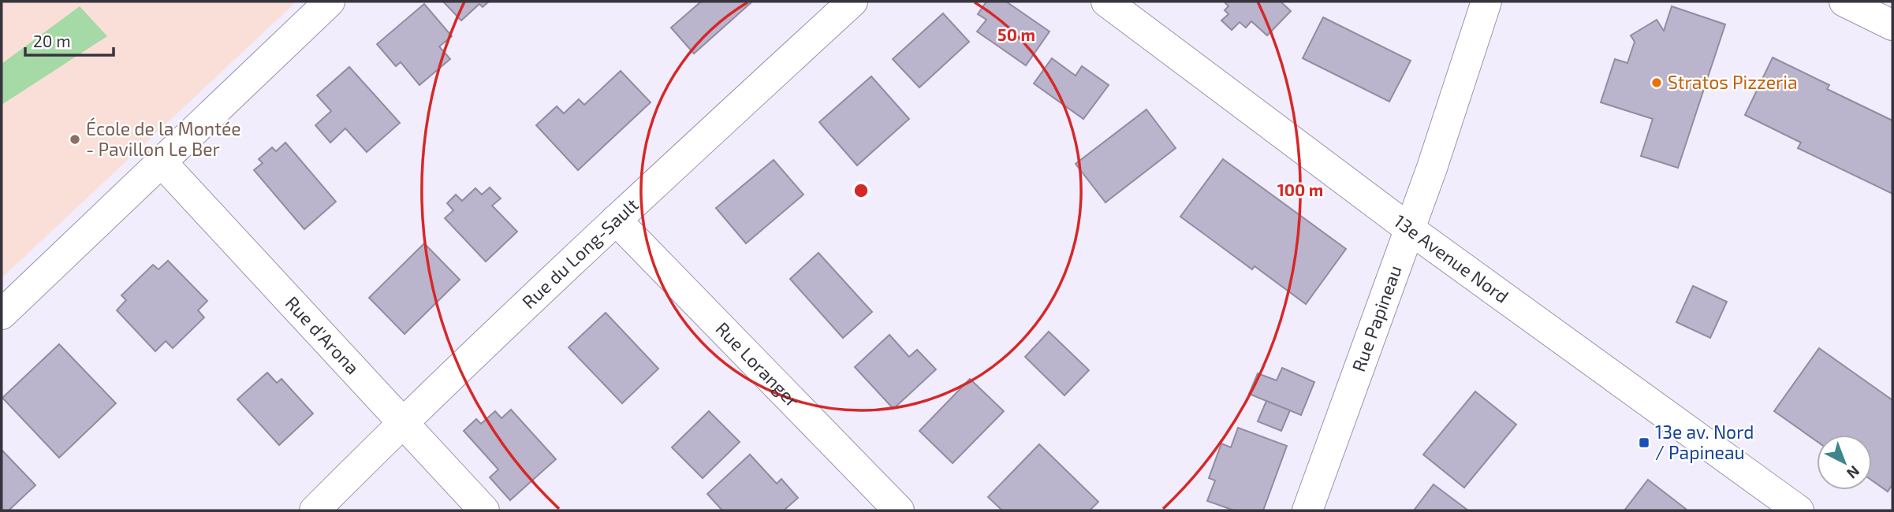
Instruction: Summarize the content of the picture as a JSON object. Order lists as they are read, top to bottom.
{
  "streets": {
    "street": [
      "Rue du Long-Sault",
      "13e Avenue Nord",
      "Rue Papineau",
      "Rue d'Arona",
      "Rue Loranger"
    ]
  },
  "crossings": [
    ["Rue du Long-Sault", "Rue d'Arona"],
    ["Rue du Long-Sault", "Rue Loranger"],
    ["13e Avenue Nord", "Rue Papineau"]
  ],
  "places": {
    "other": ["Stratos Pizzeria", "École de la Montée - Pavillon Le Ber"],
    "transit": ["13e av. Nord / Papineau"]
  },
  "scale_bar": "20 m",
  "north": "bottom right",
  "rings": ["50 m", "100 m"]
}
